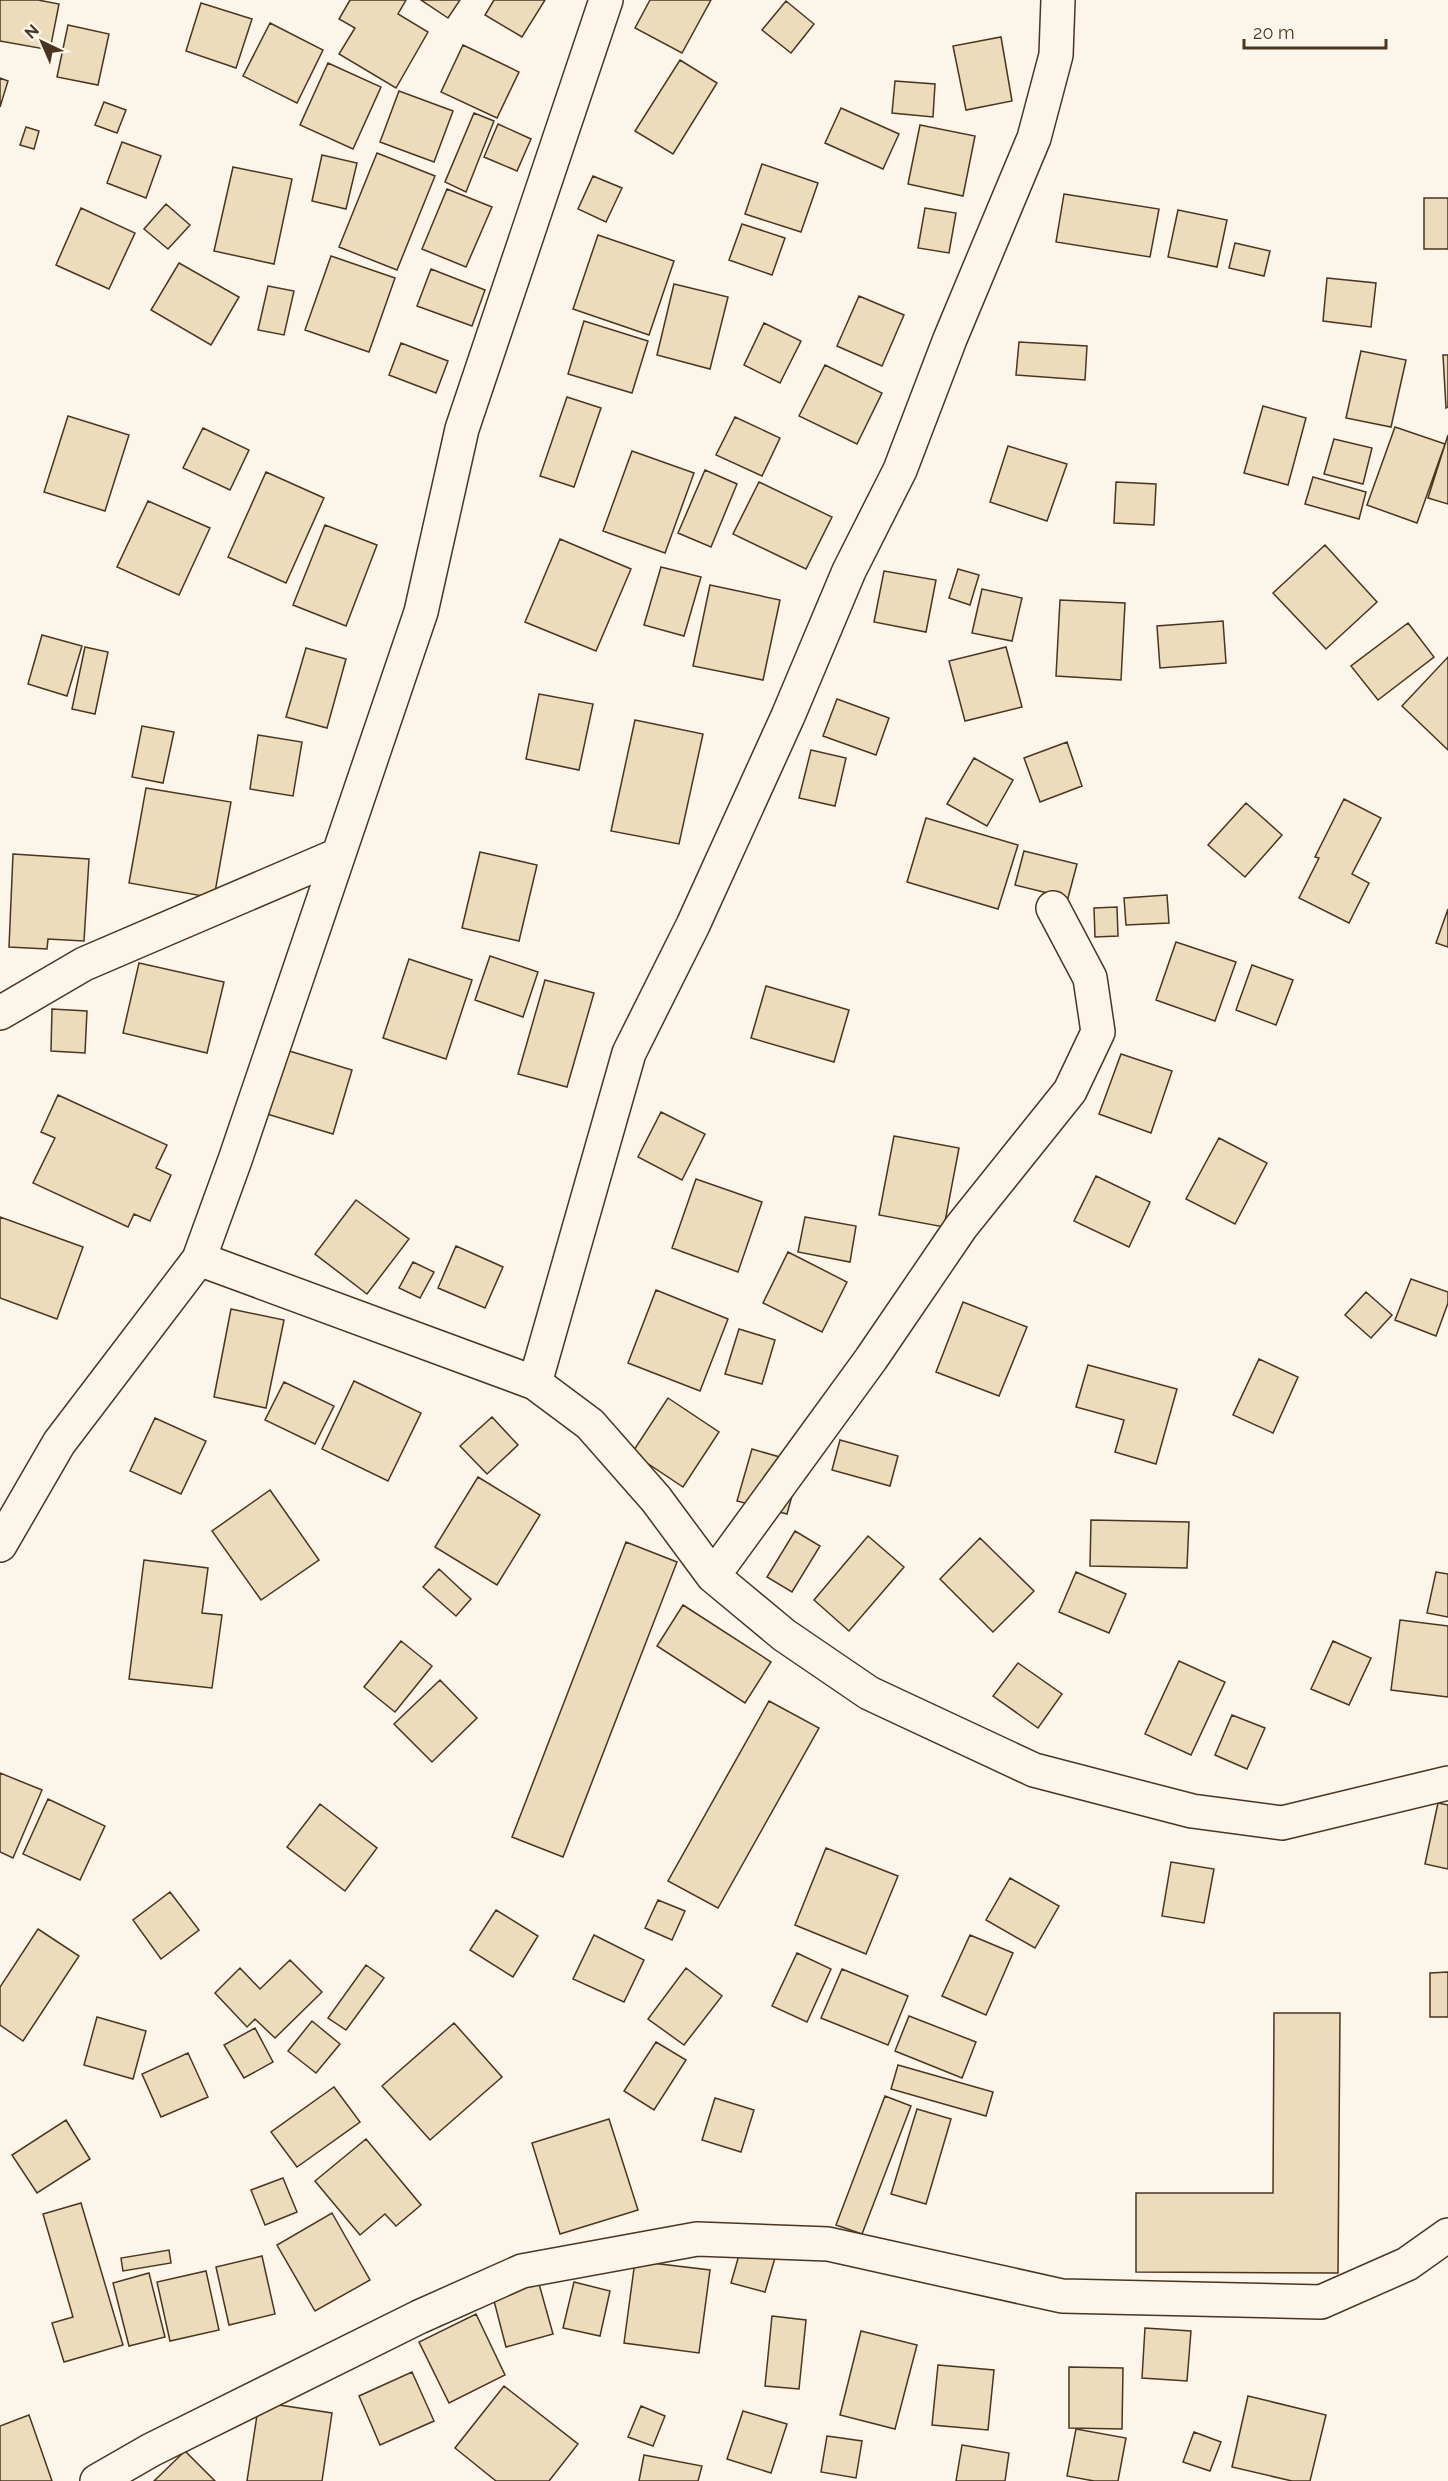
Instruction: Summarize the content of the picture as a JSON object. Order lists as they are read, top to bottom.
{
  "scale_bar": "20 m",
  "north": "top left"
}
